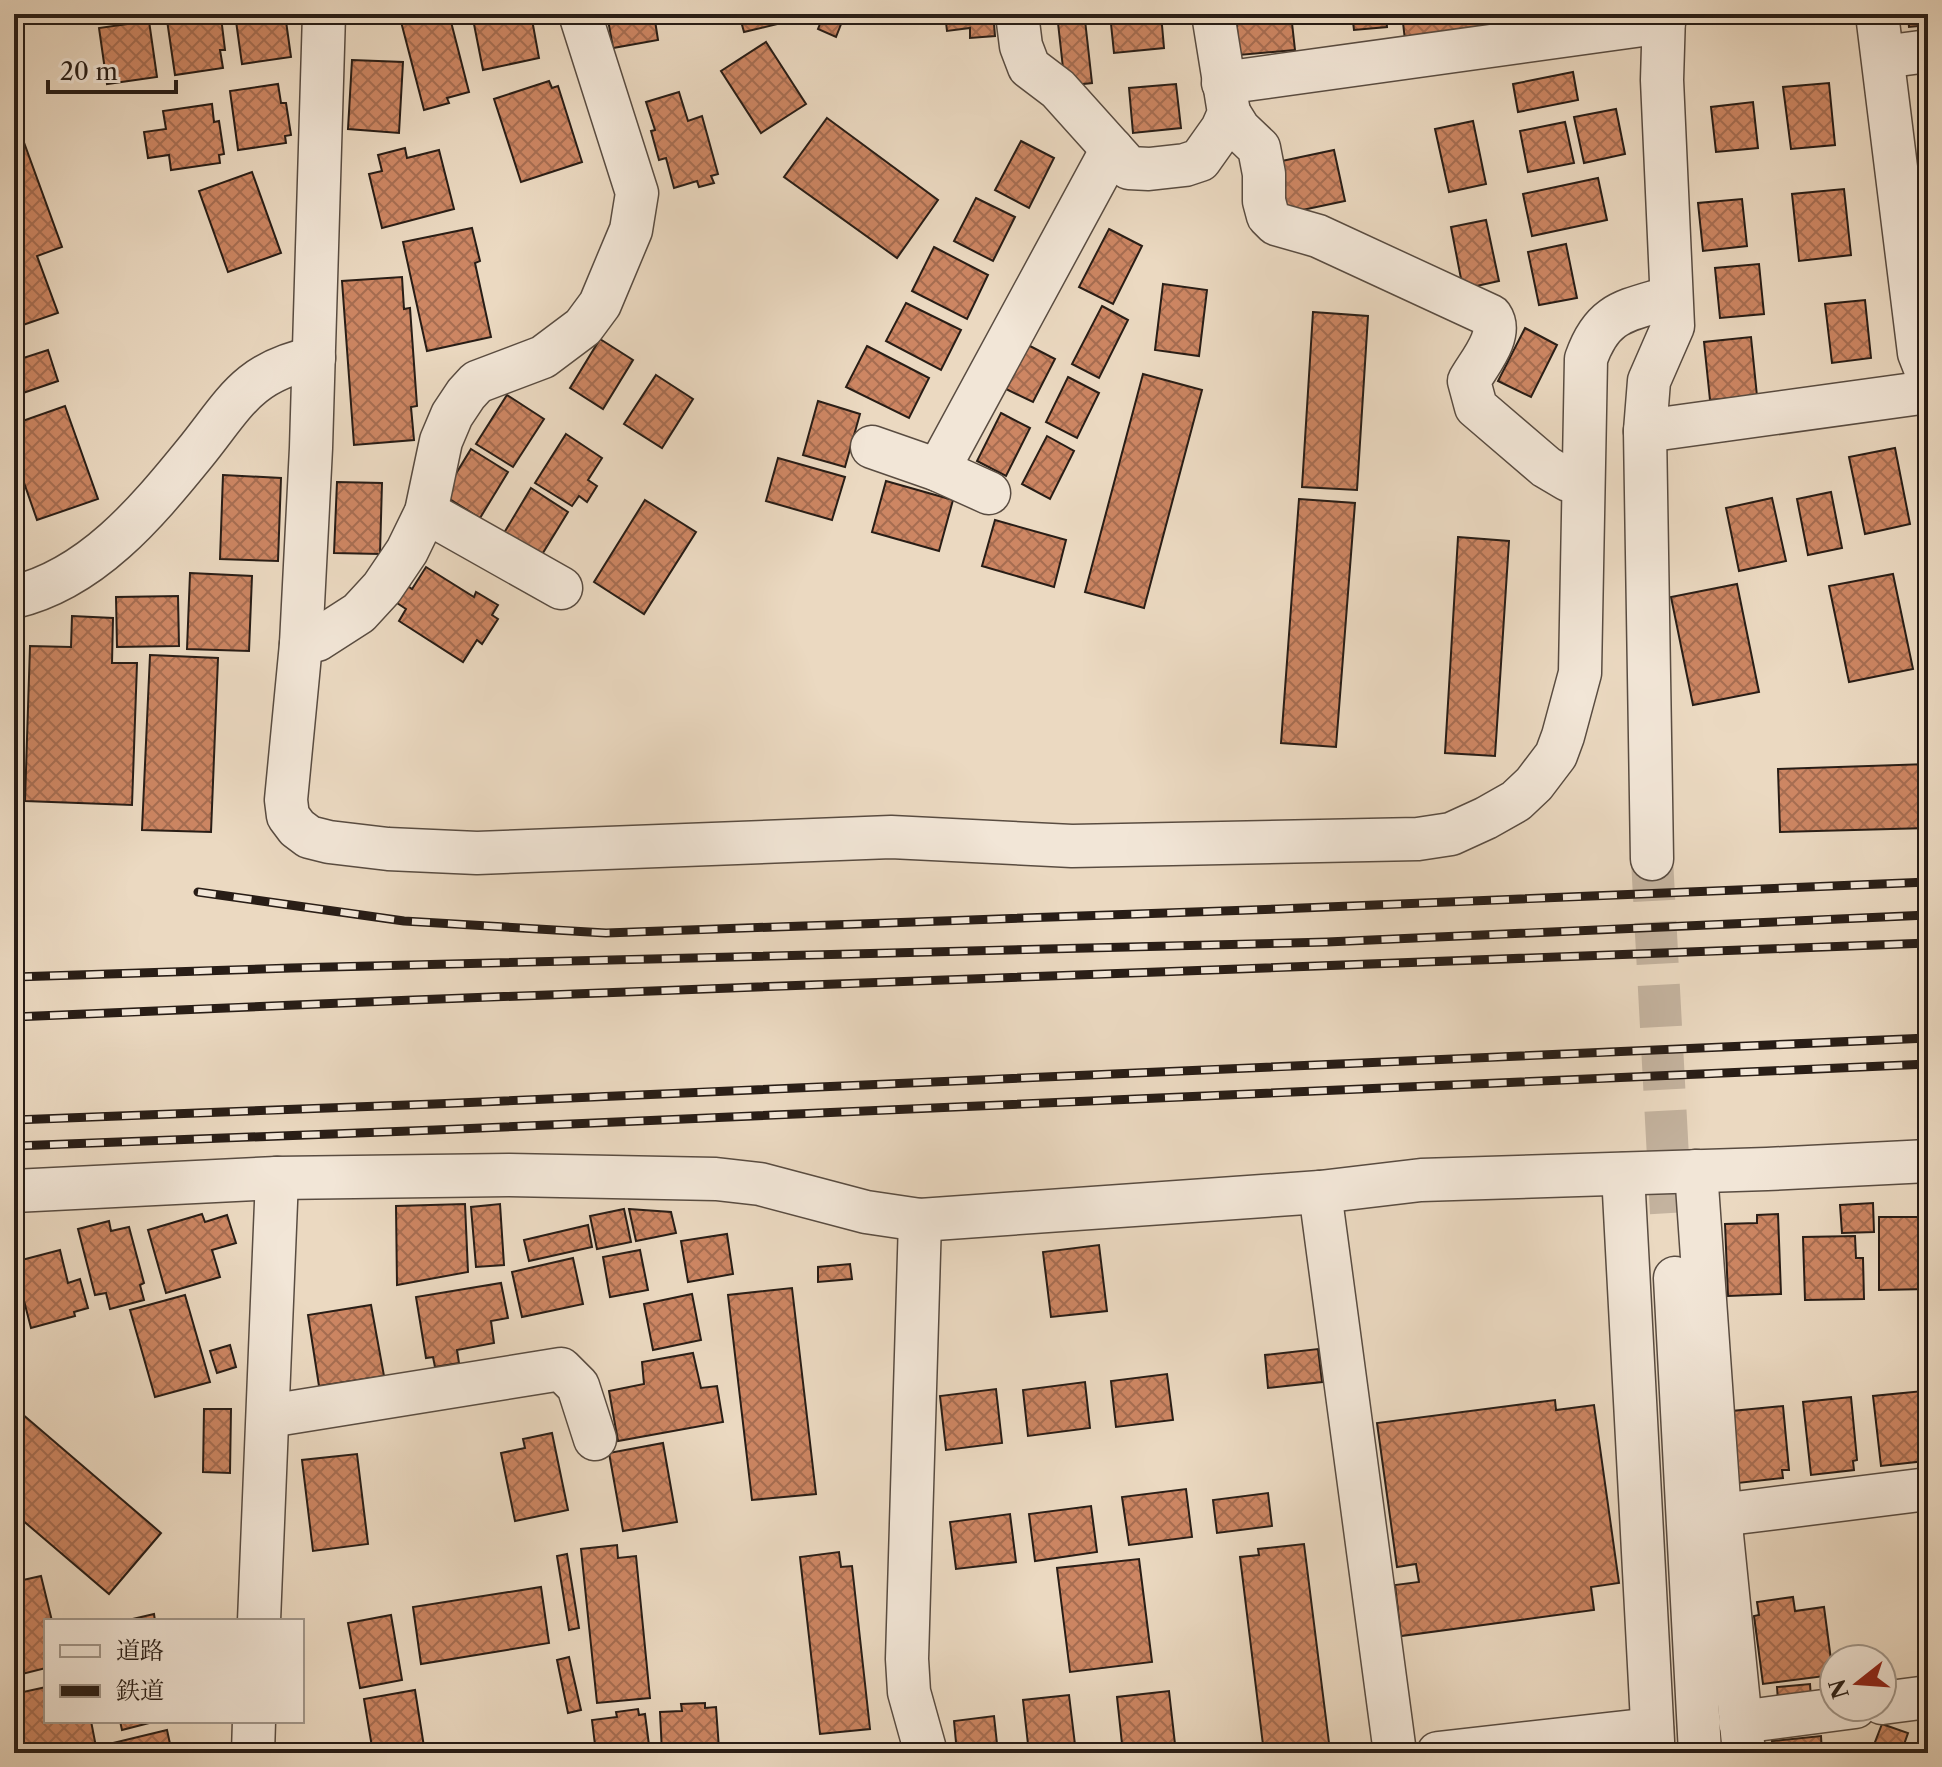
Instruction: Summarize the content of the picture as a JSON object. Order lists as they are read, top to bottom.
{
  "legend": ["道路", "鉄道"],
  "scale_bar": "20 m",
  "north": "left"
}
